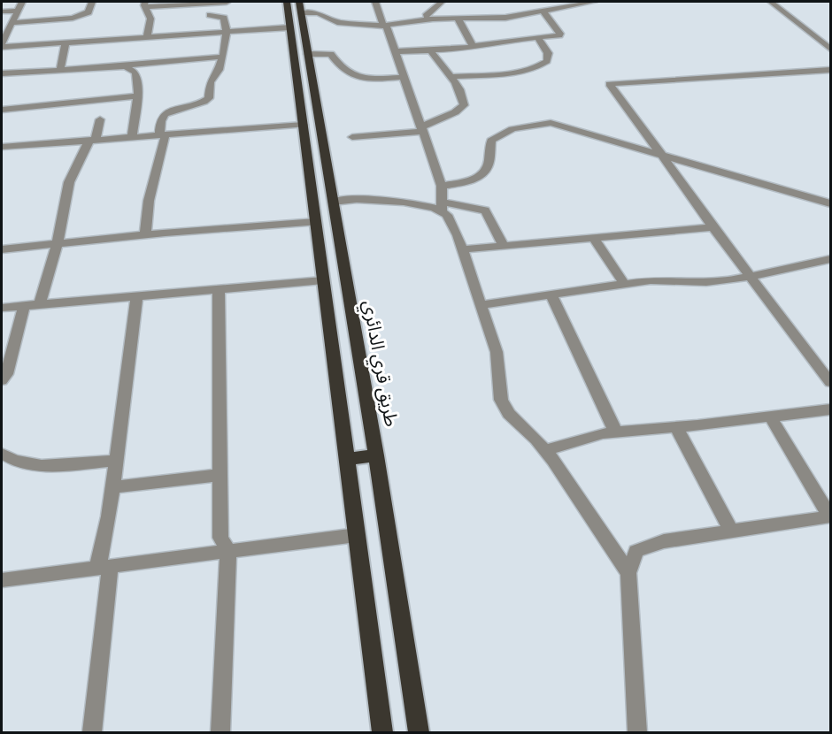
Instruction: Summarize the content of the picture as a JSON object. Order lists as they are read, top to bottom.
{
  "streets": {
    "highway": ["طريق قري الدائري"]
  }
}
